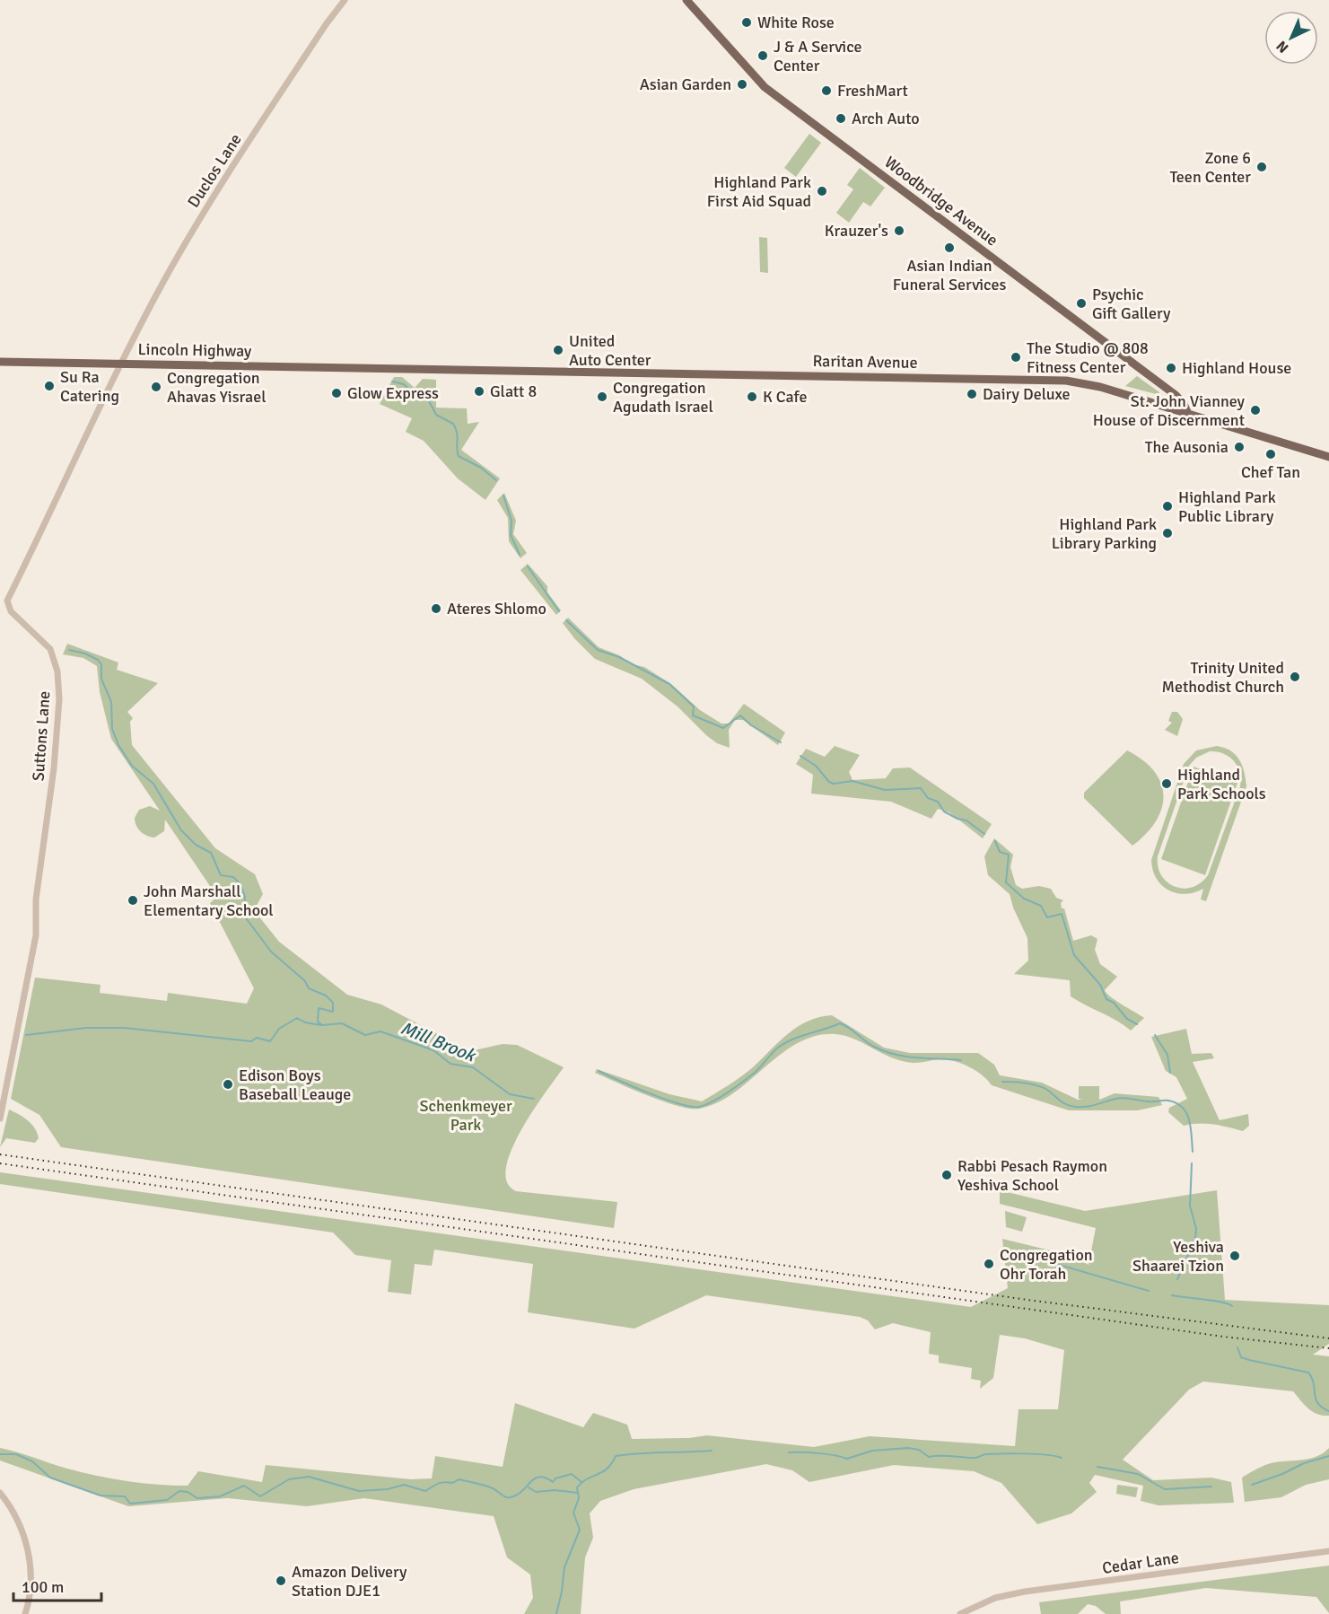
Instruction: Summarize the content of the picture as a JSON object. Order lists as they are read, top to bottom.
{
  "streets": {
    "main road": ["Woodbridge Avenue", "Lincoln Highway", "Raritan Avenue"],
    "street": ["Duclos Lane", "Suttons Lane", "Cedar Lane"]
  },
  "crossings": [
    ["Duclos Lane", "Lincoln Highway"],
    ["Duclos Lane", "Suttons Lane"],
    ["Woodbridge Avenue", "Raritan Avenue"],
    ["Lincoln Highway", "Raritan Avenue"],
    ["Lincoln Highway", "Suttons Lane"]
  ],
  "water": ["Mill Brook"],
  "parks": ["Schenkmeyer Park"],
  "places": [
    "White Rose",
    "J & A Service Center",
    "Asian Garden",
    "FreshMart",
    "Arch Auto",
    "Zone 6 Teen Center",
    "Highland Park First Aid Squad",
    "Krauzer's",
    "Asian Indian Funeral Services",
    "Psychic Gift Gallery",
    "United Auto Center",
    "The Studio @ 808 Fitness Center",
    "Highland House",
    "Su Ra Catering",
    "Congregation Ahavas Yisrael",
    "Glatt 8",
    "Glow Express",
    "Dairy Deluxe",
    "Congregation Agudath Israel",
    "K Cafe",
    "St. John Vianney House of Discernment",
    "The Ausonia",
    "Chef Tan",
    "Highland Park Public Library",
    "Highland Park Library Parking",
    "Ateres Shlomo",
    "Trinity United Methodist Church",
    "Highland Park Schools",
    "John Marshall Elementary School",
    "Edison Boys Baseball Leauge",
    "Rabbi Pesach Raymon Yeshiva School",
    "Yeshiva Shaarei Tzion",
    "Congregation Ohr Torah",
    "Amazon Delivery Station DJE1"
  ],
  "scale_bar": "100 m",
  "north": "bottom left"
}
